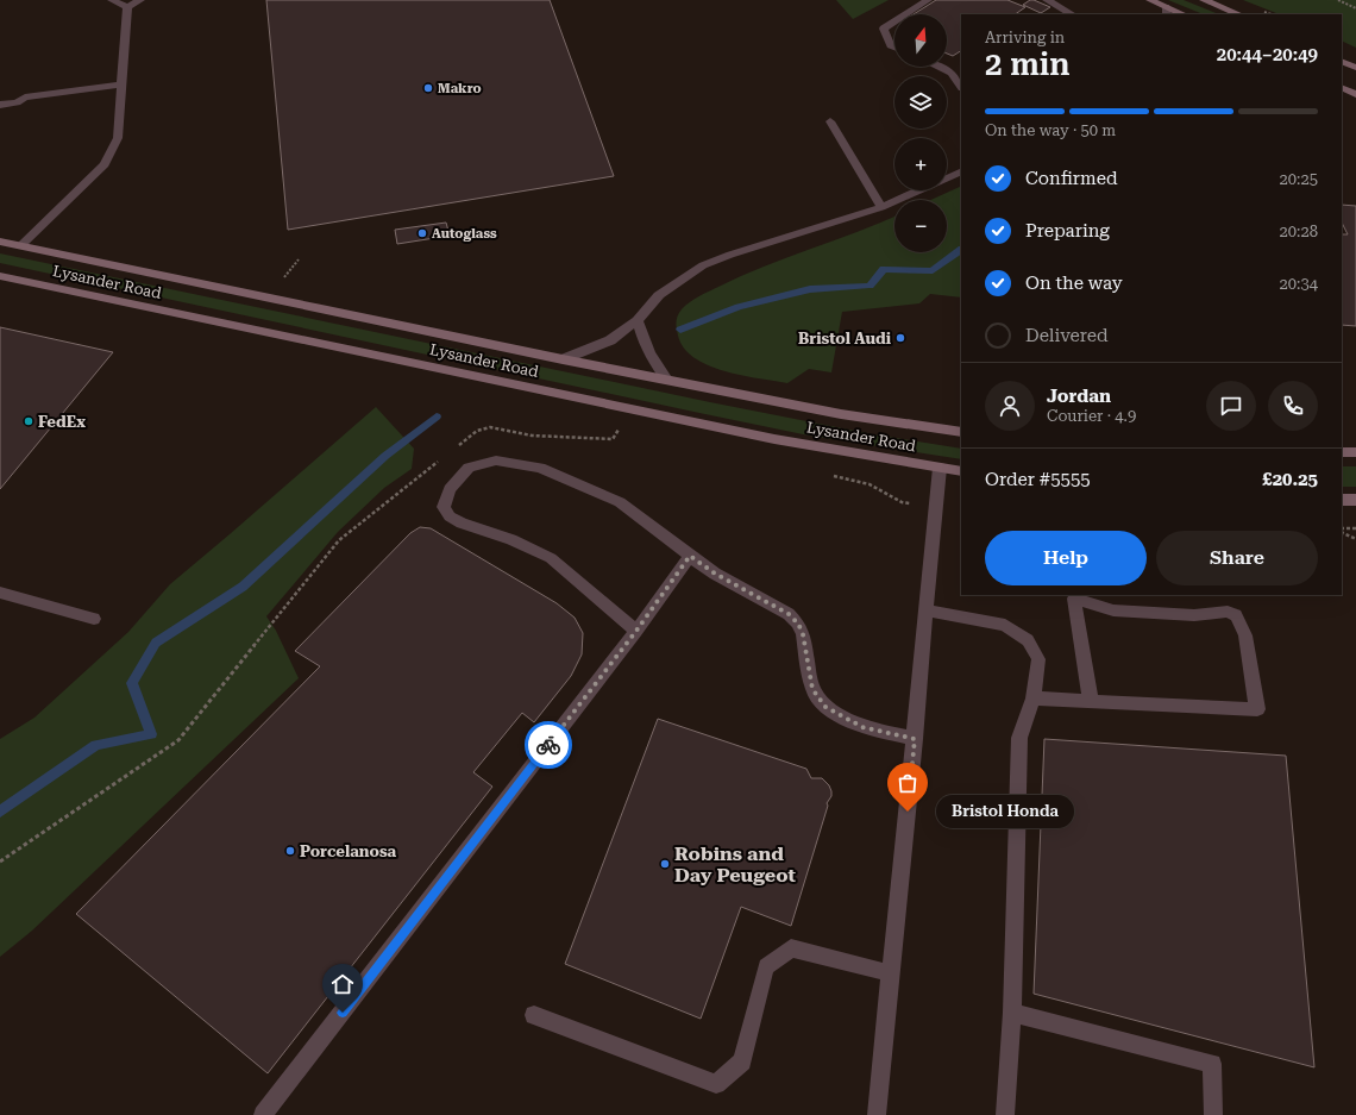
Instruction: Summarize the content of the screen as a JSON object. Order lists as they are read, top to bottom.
{
  "streets": {
    "street": ["Lysander Road"]
  },
  "places": [
    "Makro",
    "Autoglass",
    "Bristol Audi",
    "FedEx",
    "Bristol Honda",
    "Porcelanosa",
    "Robins and Day Peugeot"
  ],
  "north": "top",
  "page": {
    "map_buttons": ["+", "−"],
    "heading": ["2 min", "Arriving in", "20:44–20:49"],
    "panel": [
      "Jordan",
      "Courier · 4.9",
      "Order #5555",
      "£20.25"
    ],
    "bar": "On the way · 50 m",
    "list": [
      ["Confirmed", "20:25"],
      ["Preparing", "20:28"],
      ["On the way", "20:34"],
      "Delivered"
    ],
    "buttons": ["Help", "Share"],
    "bubble": "Bristol Honda"
  }
}
